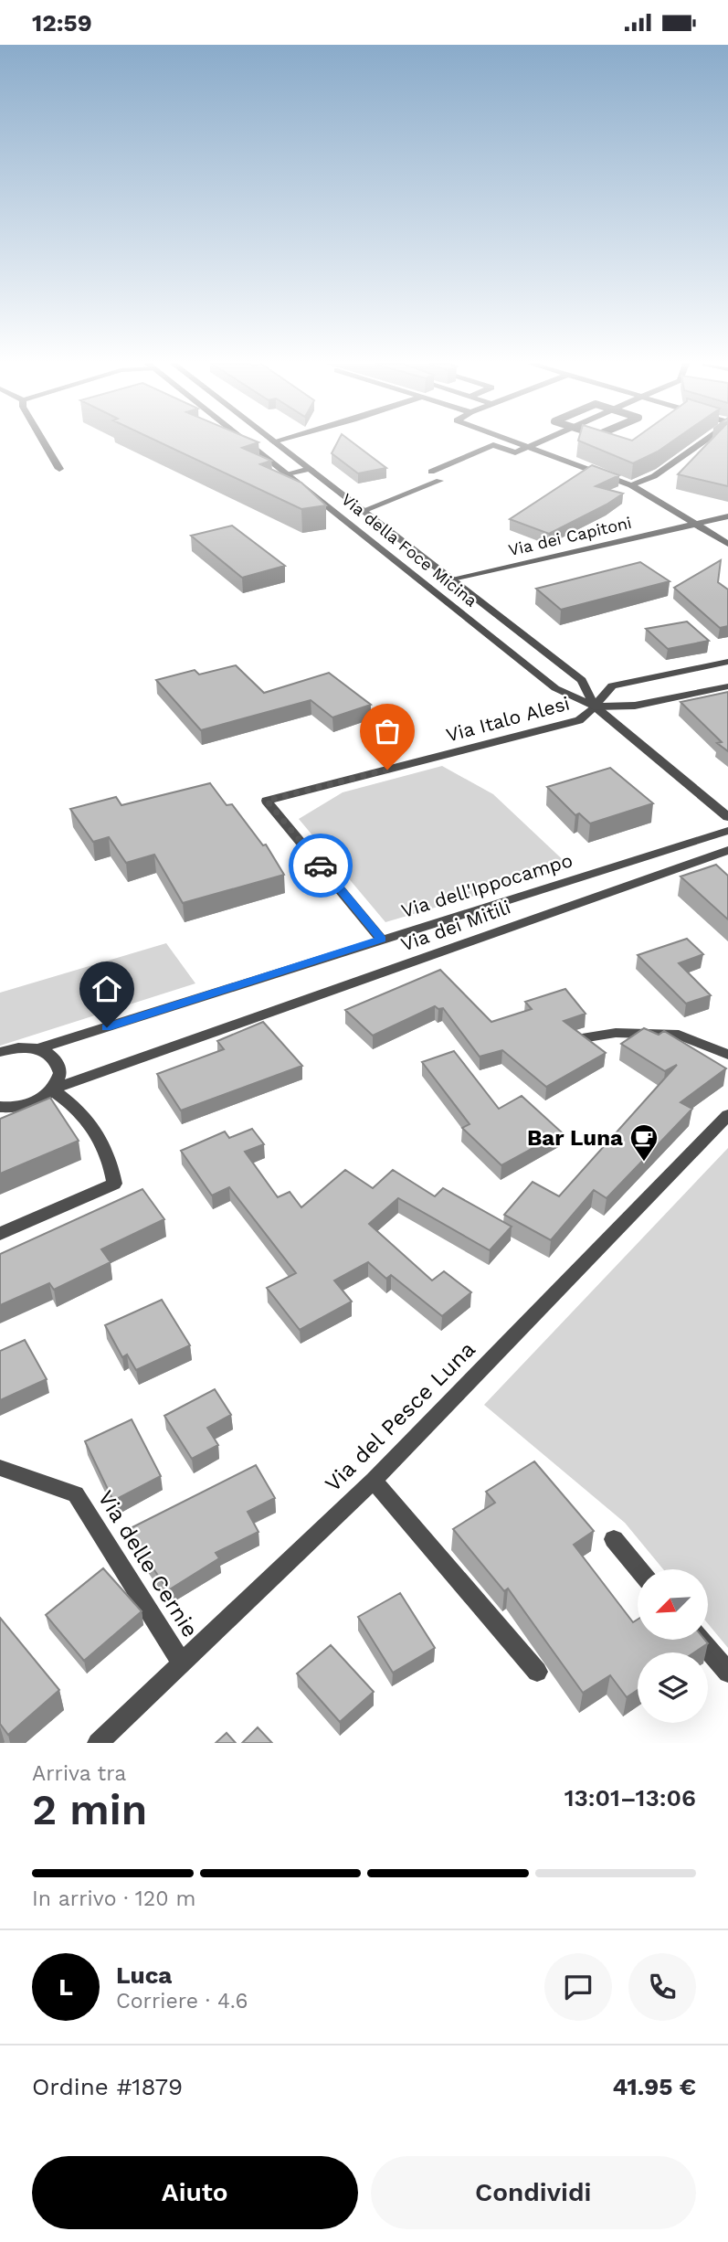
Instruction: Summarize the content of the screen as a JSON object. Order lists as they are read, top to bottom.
{
  "streets": {
    "street": [
      "Via dei Capitoni",
      "Via della Foce Micina",
      "Via Italo Alesi",
      "Via dell'Ippocampo",
      "Via dei Mitili",
      "Via del Pesce Luna",
      "Via delle Cernie"
    ]
  },
  "crossings": [
    ["Via dei Capitoni", "Via della Foce Micina"],
    ["Via della Foce Micina", "Via Italo Alesi"],
    ["Via Italo Alesi", "Via dell'Ippocampo"],
    ["Via del Pesce Luna", "Via delle Cernie"]
  ],
  "places": {
    "cafe": ["Bar Luna"]
  },
  "north": "bottom left",
  "page": {
    "status": "12:59",
    "heading": ["2 min", "Arriva tra", "13:01–13:06"],
    "panel": [
      "Luca",
      "Corriere · 4.6",
      "Ordine #1879",
      "41.95 €"
    ],
    "bar": "In arrivo · 120 m",
    "round": "L",
    "buttons": ["Aiuto", "Condividi"]
  }
}
